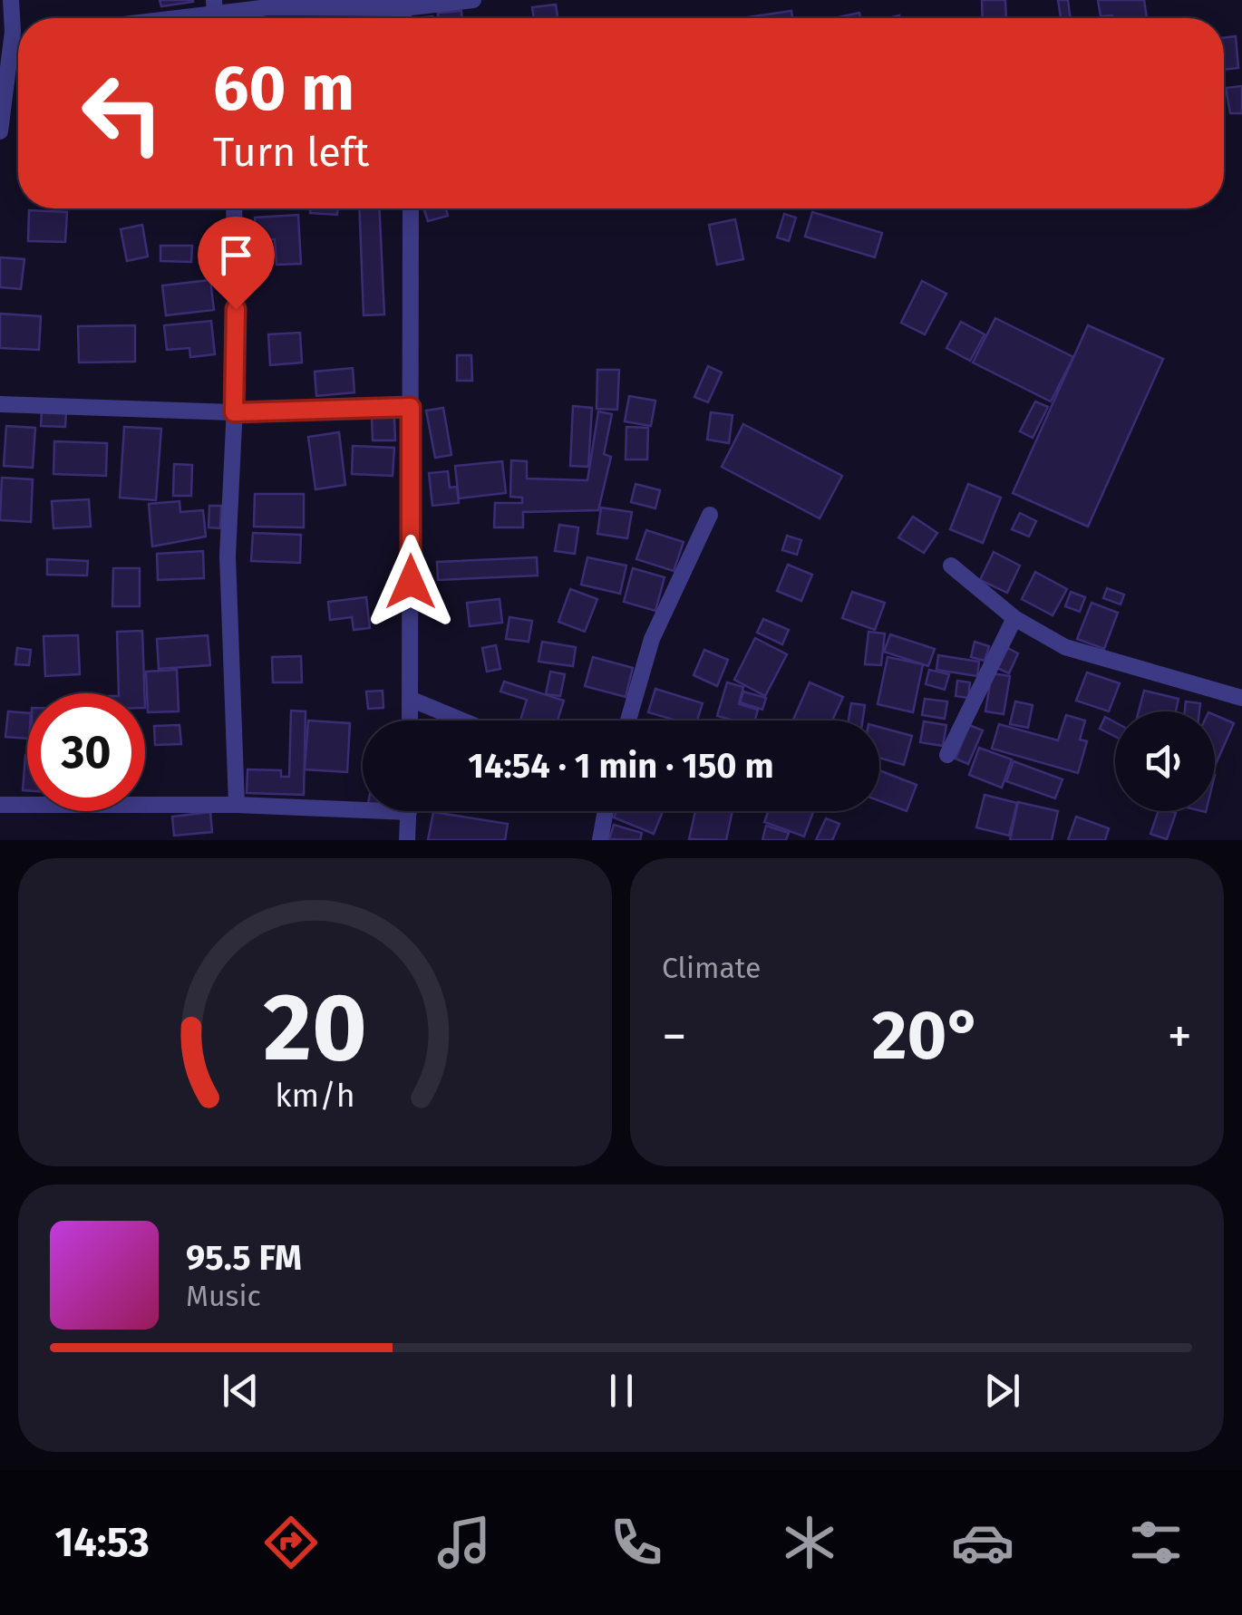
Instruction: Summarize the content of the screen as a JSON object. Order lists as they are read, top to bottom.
{
  "page": {
    "turn": ["60 m", "Turn left"],
    "limit": "30",
    "trip": "14:54 · 1 min · 150 m",
    "tile": "Climate",
    "heat": ["−", "20°", "+"],
    "song": ["95.5 FM", "Music"],
    "tabs": "14:53",
    "gauge": ["20", "km/h"]
  }
}
